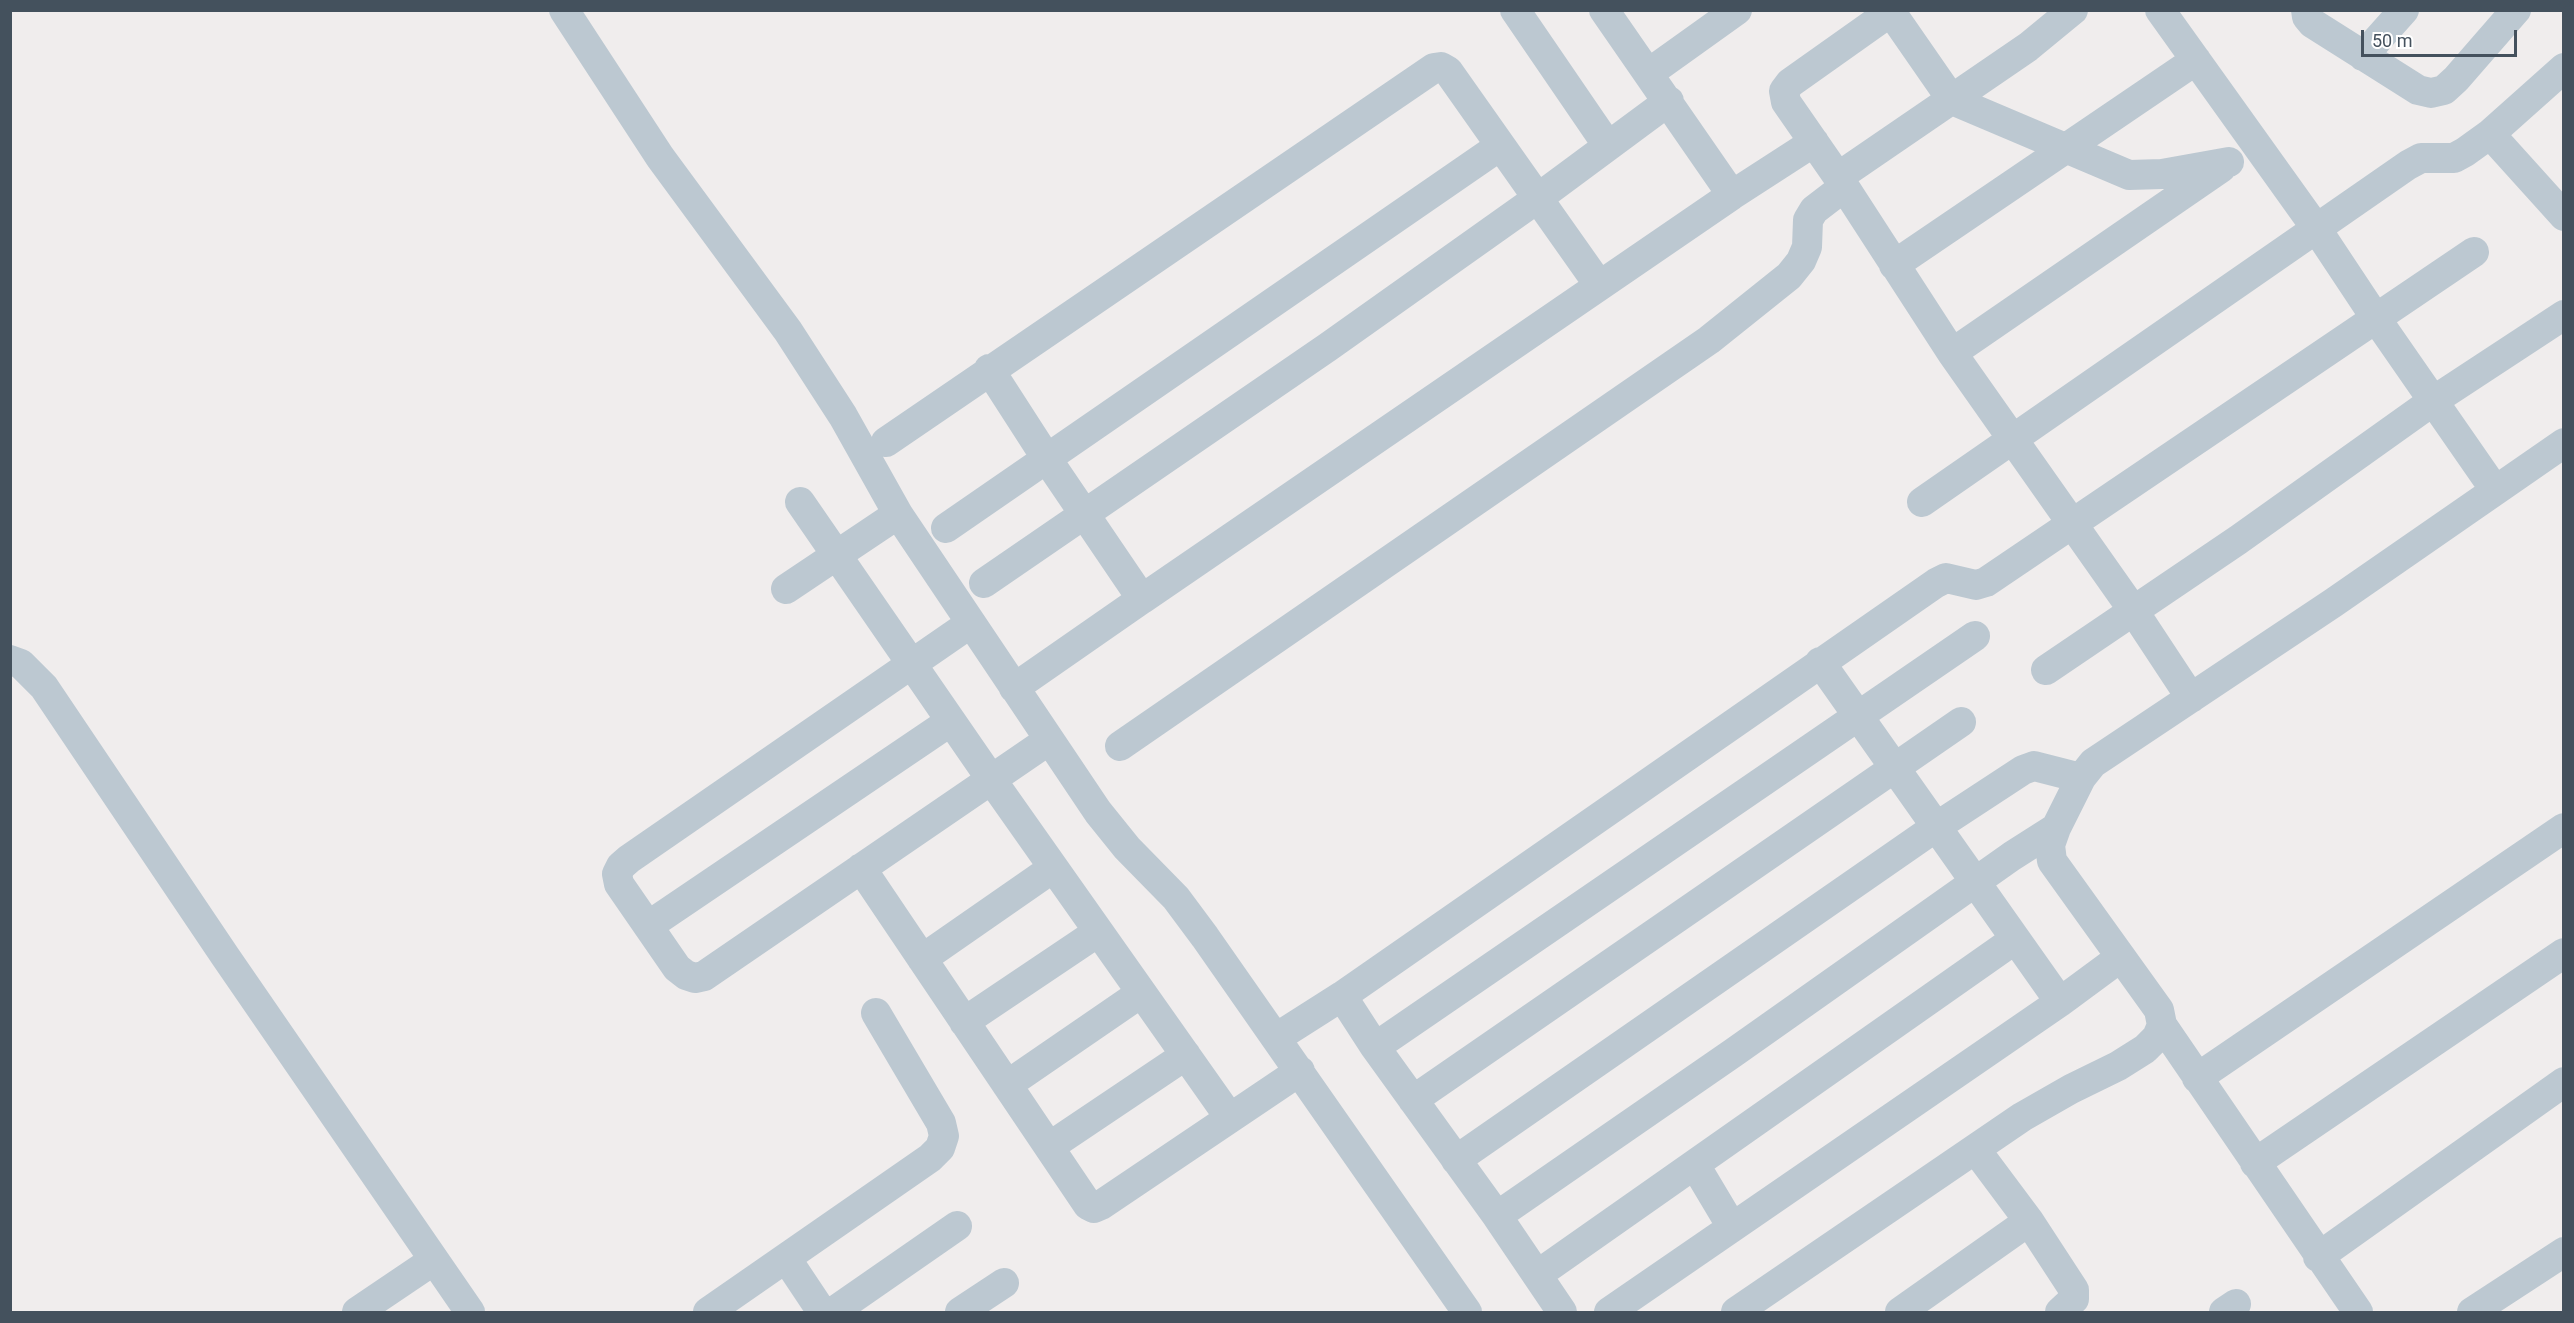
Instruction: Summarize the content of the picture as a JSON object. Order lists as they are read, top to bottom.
{
  "scale_bar": "50 m"
}
